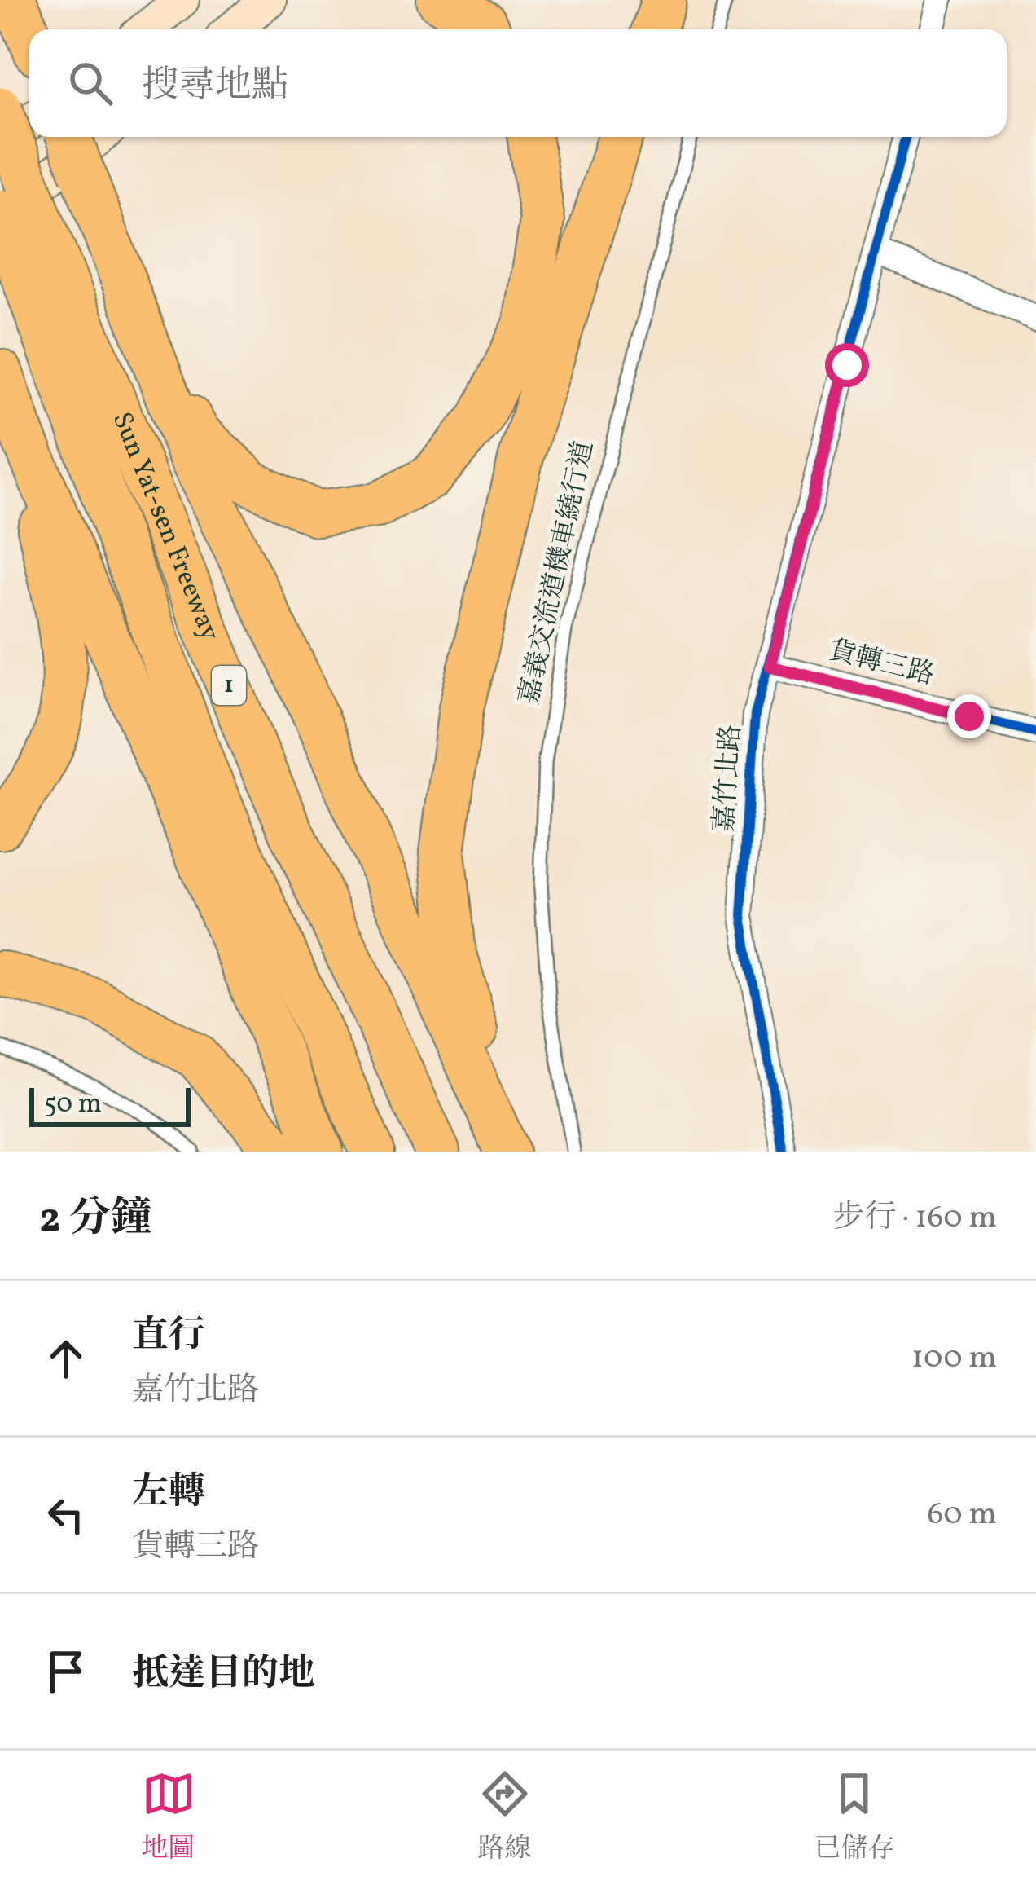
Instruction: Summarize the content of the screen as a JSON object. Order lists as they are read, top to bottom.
{
  "streets": {
    "highway": ["Sun Yat-sen Freeway", "1"],
    "street": ["貨轉三路", "嘉竹北路"],
    "lane": ["嘉義交流道機車繞行道"]
  },
  "crossings": [
    ["貨轉三路", "嘉竹北路"]
  ],
  "scale_bar": "50 m",
  "page": {
    "search": "搜尋地點",
    "scale": "50 m",
    "heading": ["2 分鐘", "步行 · 160 m"],
    "list": [
      ["直行", "嘉竹北路", "100 m"],
      ["左轉", "貨轉三路", "60 m"],
      "抵達目的地"
    ],
    "nav": ["地圖", "路線", "已儲存"]
  }
}
